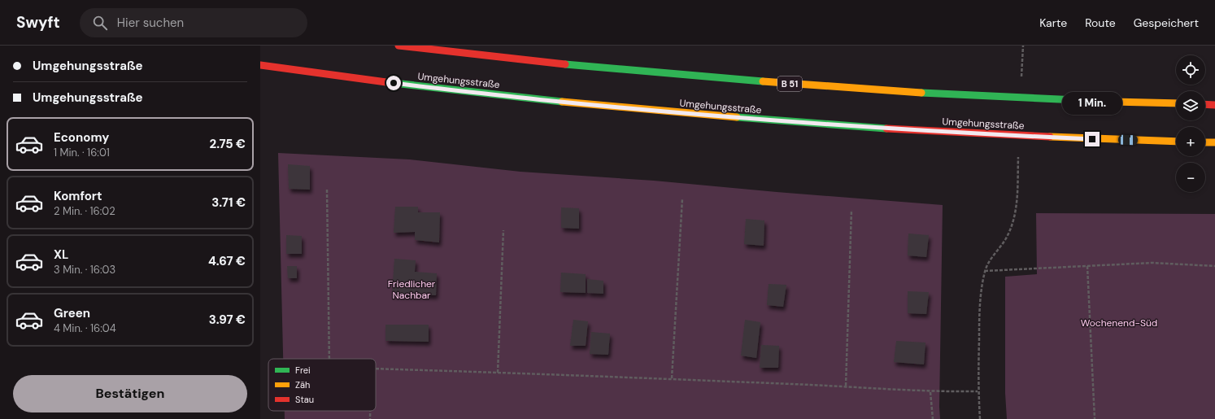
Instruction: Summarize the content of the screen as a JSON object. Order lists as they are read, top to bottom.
{
  "streets": {
    "highway": ["Umgehungsstraße", "B 51"]
  },
  "parks": ["Friedlicher Nachbar", "Wochenend-Süd"],
  "legend": ["Frei", "Zäh", "Stau"],
  "page": {
    "header": "Swyft",
    "search": "Hier suchen",
    "nav": ["Karte", "Route", "Gespeichert"],
    "banner": ["Umgehungsstraße", "Umgehungsstraße"],
    "map_buttons": ["+", "−"],
    "bubble": "1 Min.",
    "list": [
      {
        "name": "Economy",
        "note": "1 Min. · 16:01",
        "value": "2.75 €"
      },
      {
        "name": "Komfort",
        "note": "2 Min. · 16:02",
        "value": "3.71 €"
      },
      {
        "name": "XL",
        "note": "3 Min. · 16:03",
        "value": "4.67 €"
      },
      {
        "name": "Green",
        "note": "4 Min. · 16:04",
        "value": "3.97 €"
      }
    ],
    "buttons": "Bestätigen"
  }
}
